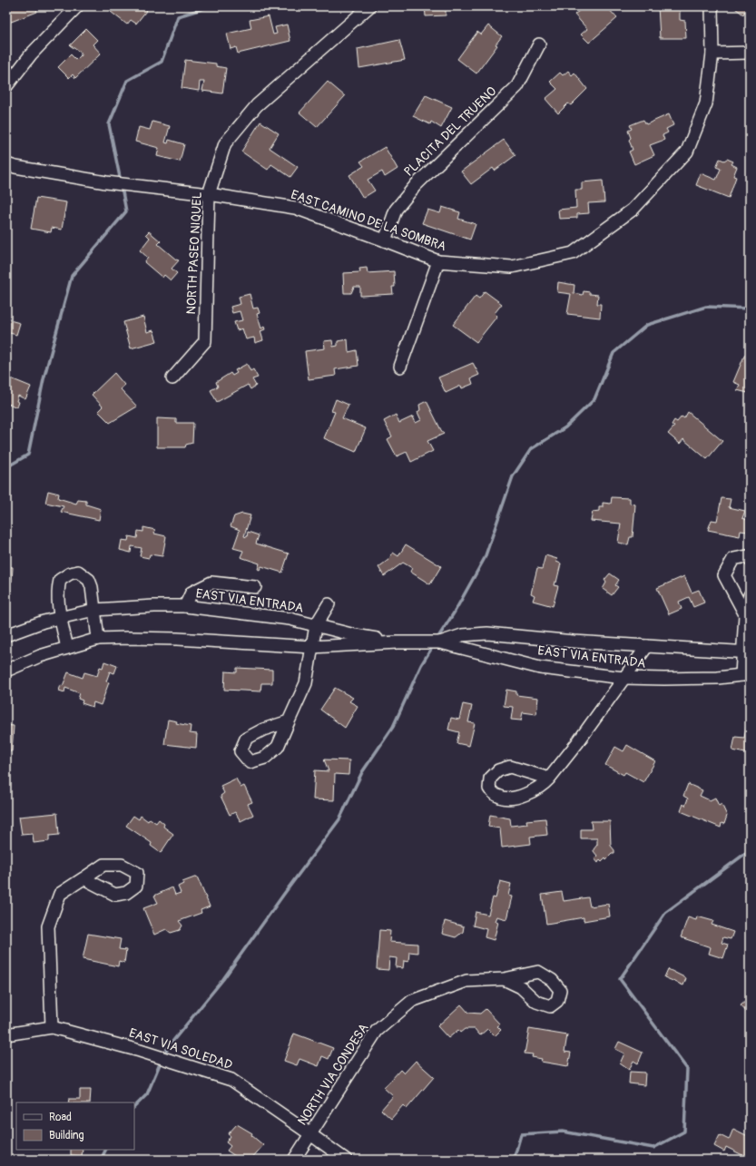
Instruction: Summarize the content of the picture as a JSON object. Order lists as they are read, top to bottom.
{
  "streets": {
    "street": [
      "PLACITA DEL TRUENO",
      "EAST CAMINO DE LA SOMBRA",
      "NORTH PASEO NIQUEL",
      "EAST VIA ENTRADA",
      "EAST VIA SOLEDAD",
      "NORTH VIA CONDESA"
    ]
  },
  "crossings": [
    ["PLACITA DEL TRUENO", "EAST CAMINO DE LA SOMBRA"],
    ["EAST CAMINO DE LA SOMBRA", "NORTH PASEO NIQUEL"],
    ["EAST VIA SOLEDAD", "NORTH VIA CONDESA"]
  ],
  "legend": ["Road", "Building"]
}
